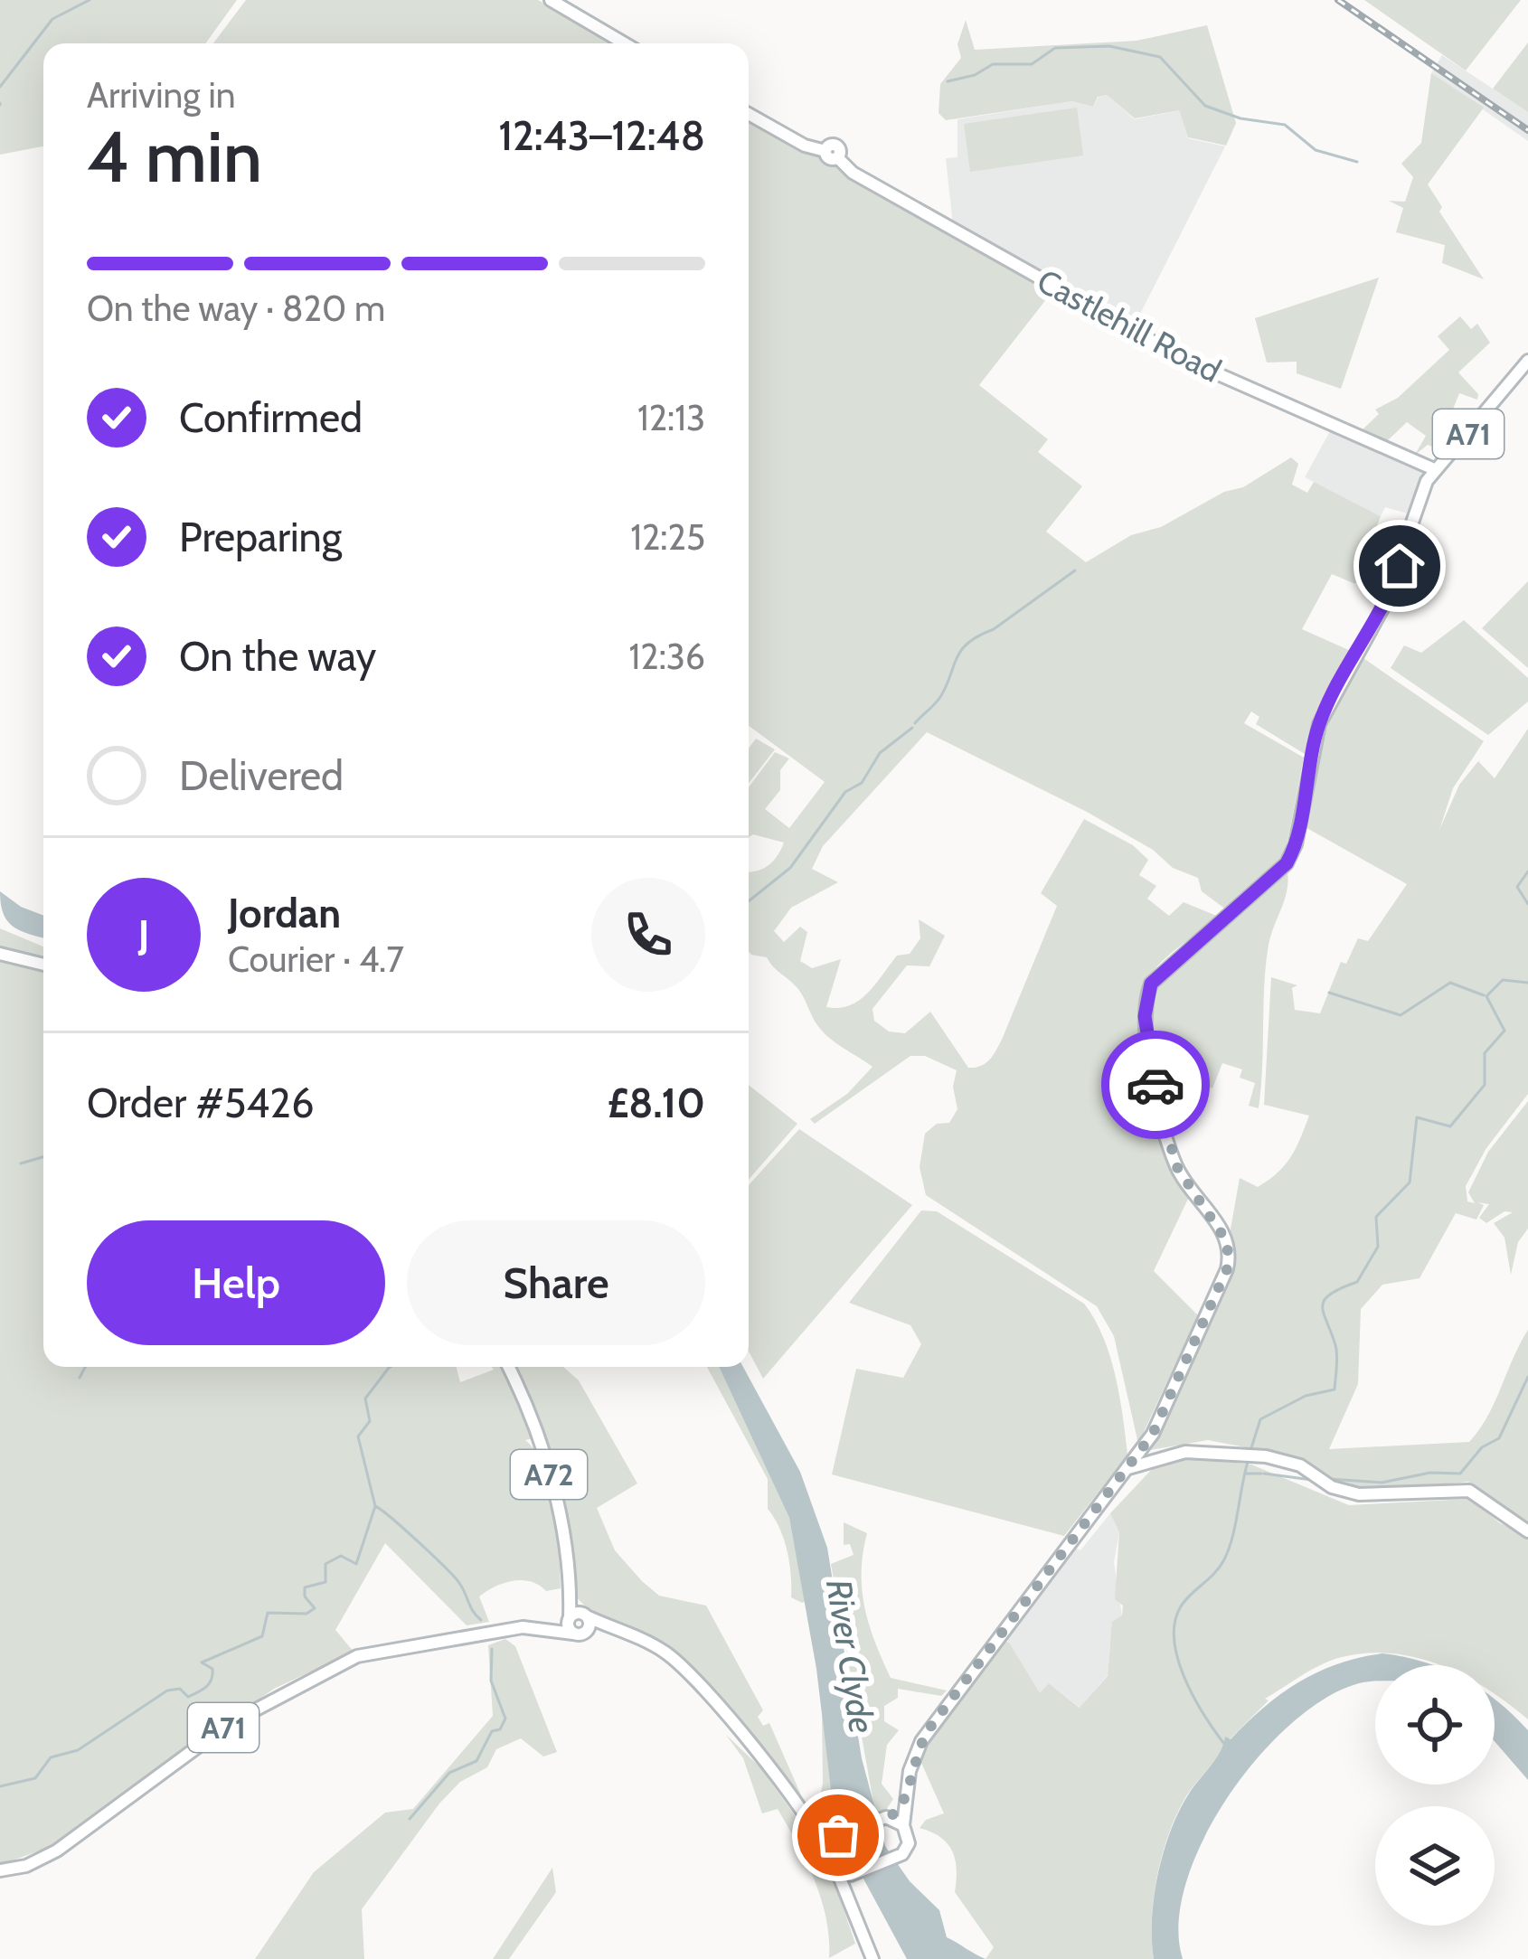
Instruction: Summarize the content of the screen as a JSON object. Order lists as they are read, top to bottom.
{
  "streets": {
    "main road": ["Castlehill Road", "A71", "A72"]
  },
  "crossings": [
    ["Castlehill Road", "A71"],
    ["A71", "A72"]
  ],
  "water": ["River Clyde"],
  "page": {
    "heading": ["4 min", "Arriving in", "12:43–12:48"],
    "panel": [
      "Jordan",
      "Courier · 4.7",
      "Order #5426",
      "£8.10"
    ],
    "bar": "On the way · 820 m",
    "list": [
      ["Confirmed", "12:13"],
      ["Preparing", "12:25"],
      ["On the way", "12:36"],
      "Delivered"
    ],
    "round": "J",
    "buttons": ["Help", "Share"]
  }
}
